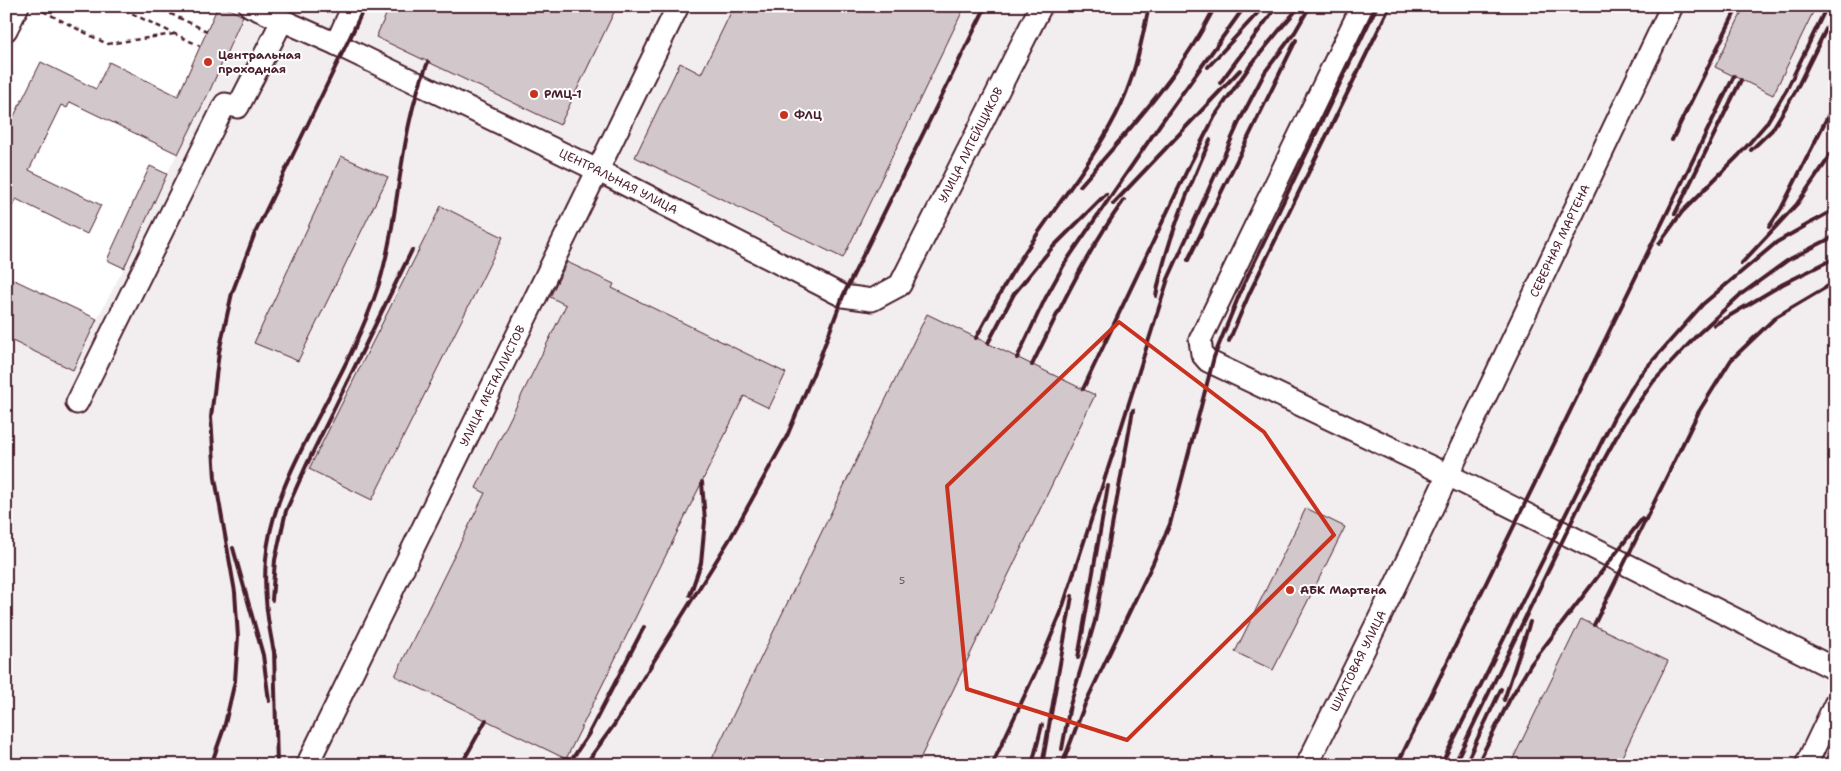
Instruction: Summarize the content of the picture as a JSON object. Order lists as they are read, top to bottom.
{
  "streets": {
    "street": [
      "УЛИЦА ЛИТЕЙЩИКОВ",
      "ЦЕНТРАЛЬНАЯ УЛИЦА",
      "СЕВЕРНАЯ МАРТЕНА",
      "УЛИЦА МЕТАЛЛИСТОВ",
      "ШИХТОВАЯ УЛИЦА"
    ]
  },
  "crossings": [
    ["УЛИЦА ЛИТЕЙЩИКОВ", "ЦЕНТРАЛЬНАЯ УЛИЦА"],
    ["ЦЕНТРАЛЬНАЯ УЛИЦА", "УЛИЦА МЕТАЛЛИСТОВ"],
    ["СЕВЕРНАЯ МАРТЕНА", "ШИХТОВАЯ УЛИЦА"]
  ],
  "places": [
    "Центральная проходная",
    "РМЦ-1",
    "ФЛЦ",
    "АБК Мартена"
  ],
  "house_numbers": ["5"]
}
